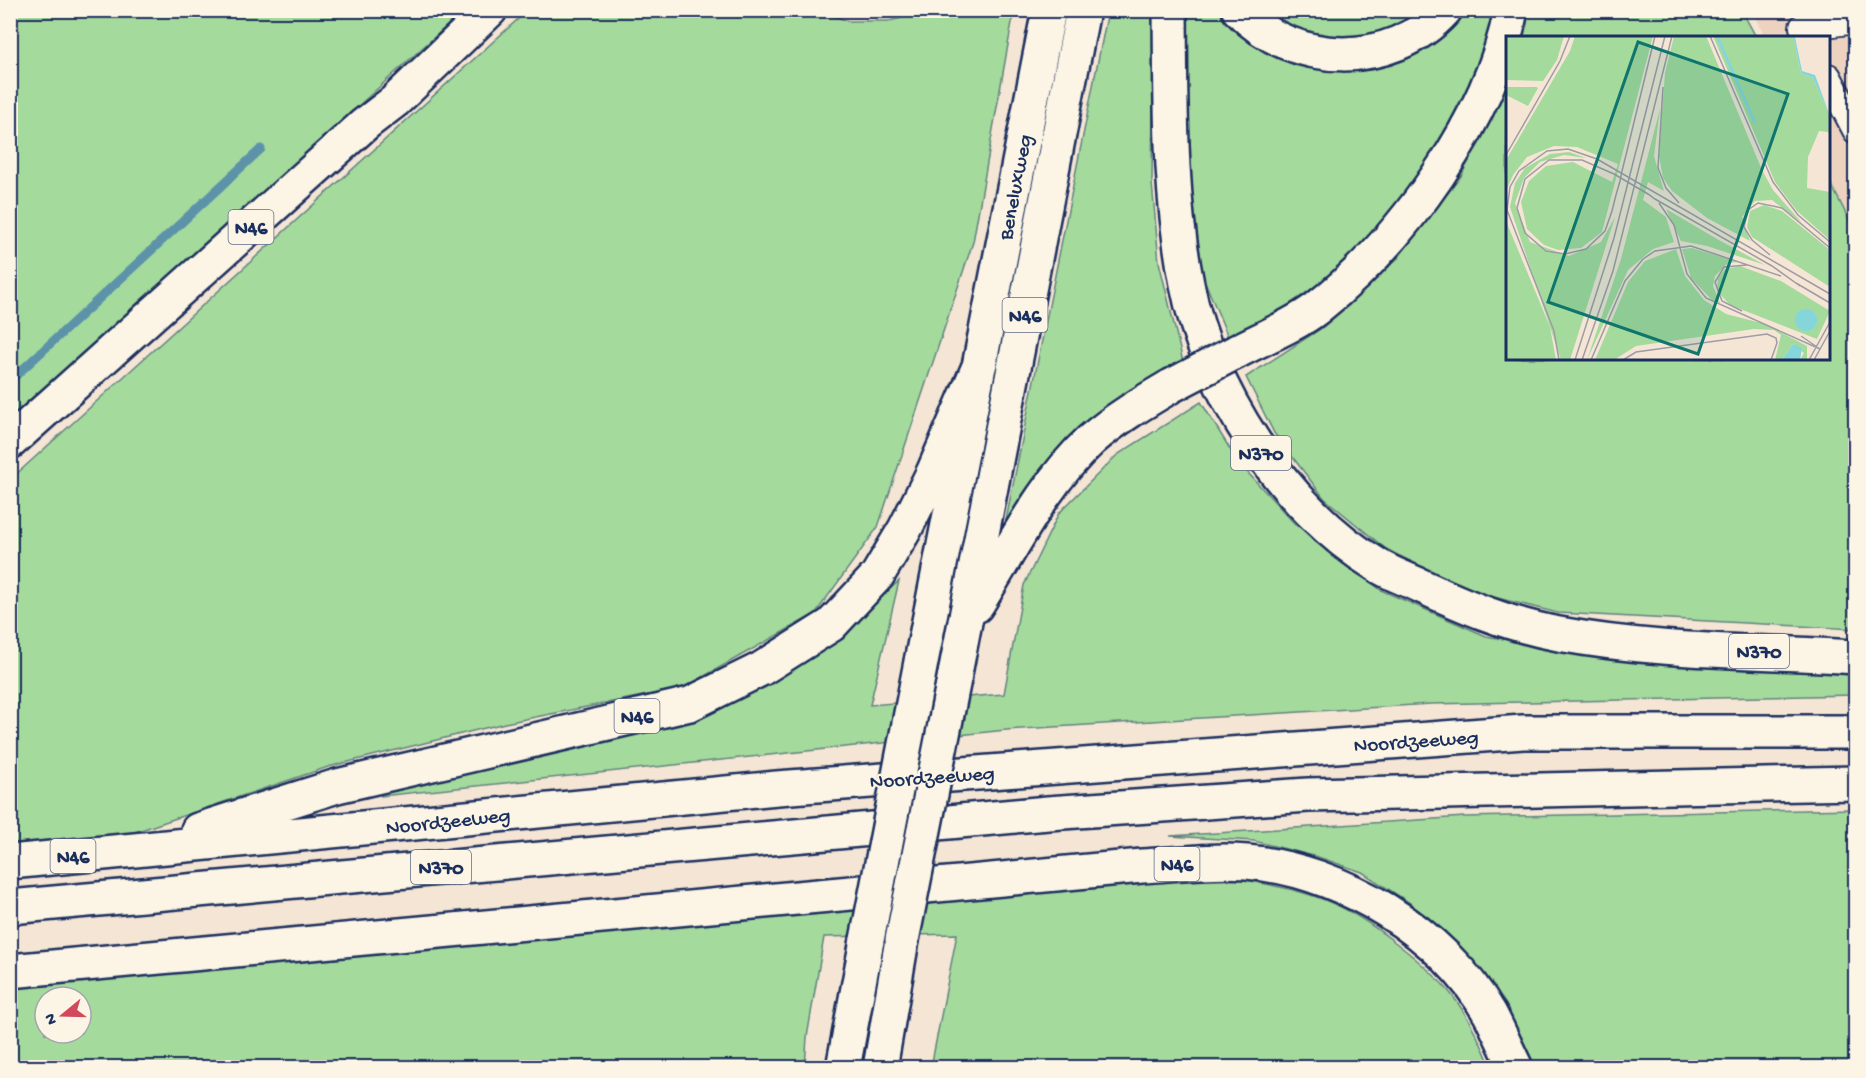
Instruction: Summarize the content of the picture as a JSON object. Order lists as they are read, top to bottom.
{
  "streets": {
    "highway": [
      "Beneluxweg",
      "N46",
      "N370",
      "Noordzeeweg"
    ]
  },
  "crossings": [
    ["Beneluxweg", "N46"],
    ["N46", "Noordzeeweg"]
  ],
  "north": "left"
}
